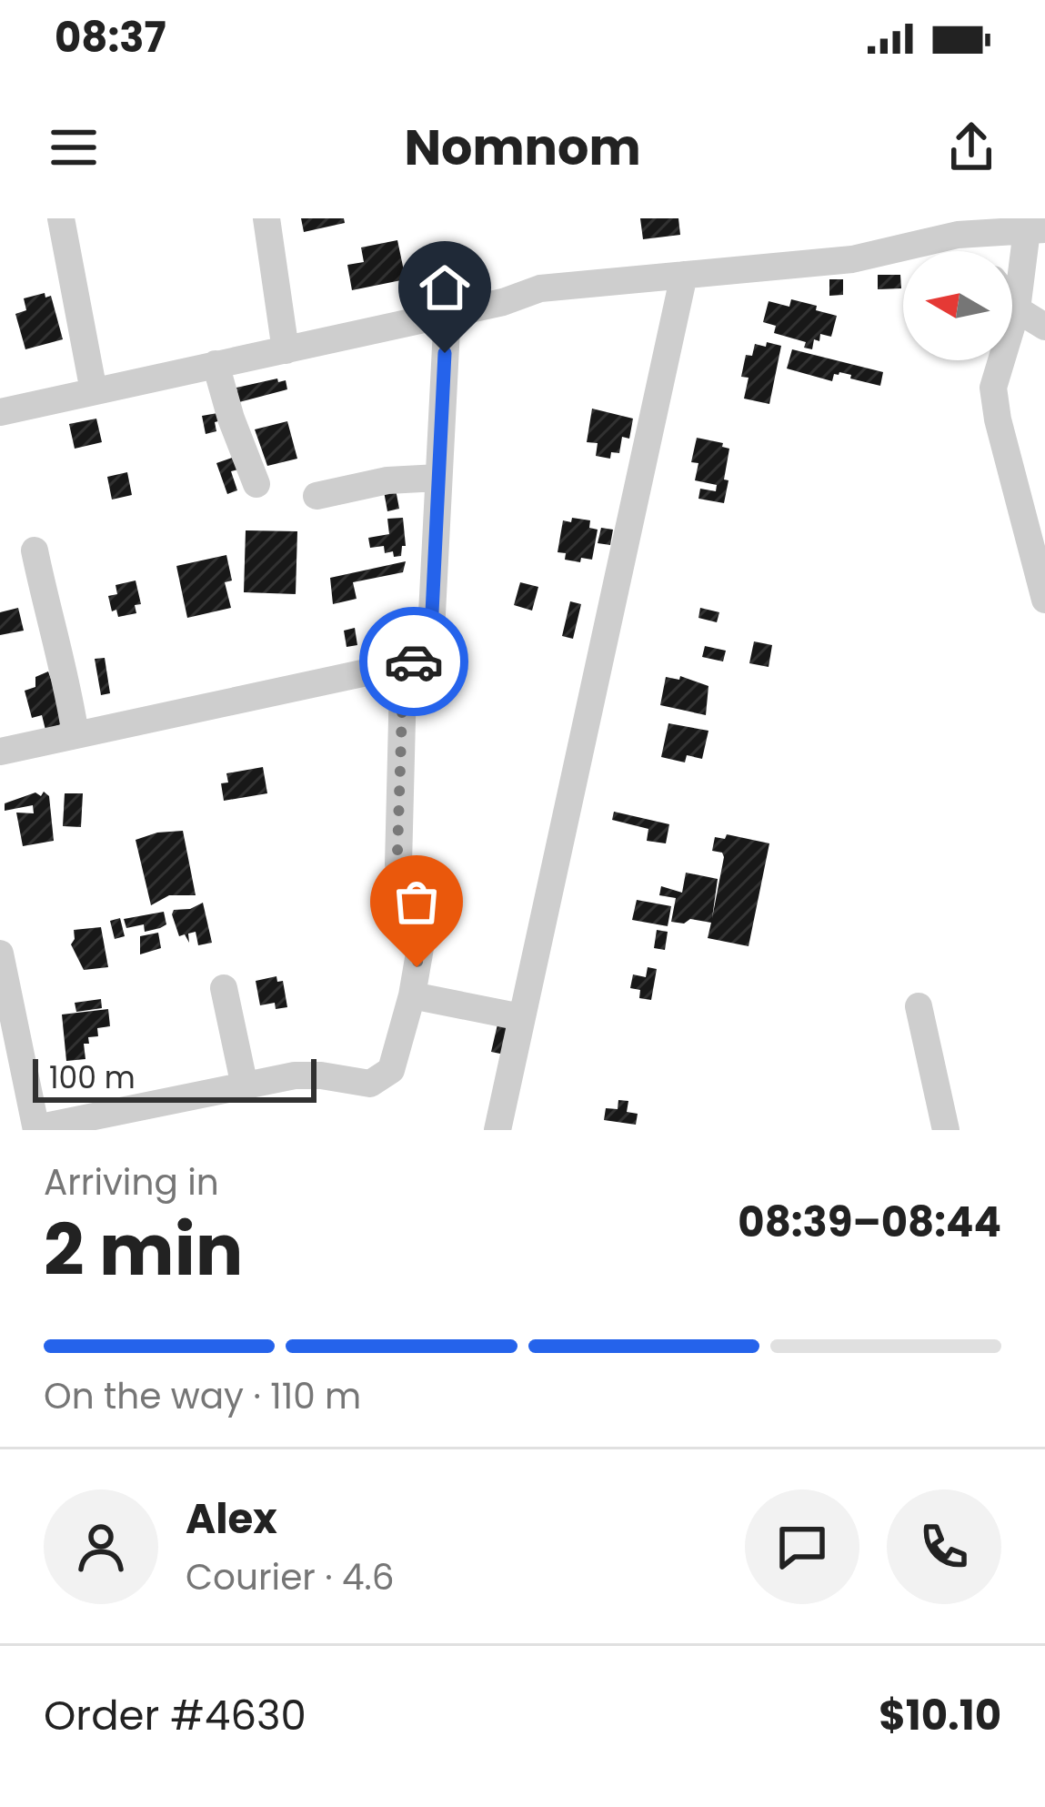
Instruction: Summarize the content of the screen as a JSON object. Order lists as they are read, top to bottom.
{
  "scale_bar": "100 m",
  "north": "left",
  "page": {
    "status": "08:37",
    "header": "Nomnom",
    "scale": "100 m",
    "heading": ["2 min", "Arriving in", "08:39–08:44"],
    "panel": [
      "Alex",
      "Courier · 4.6",
      "Order #4630",
      "$10.10"
    ],
    "bar": "On the way · 110 m"
  }
}
